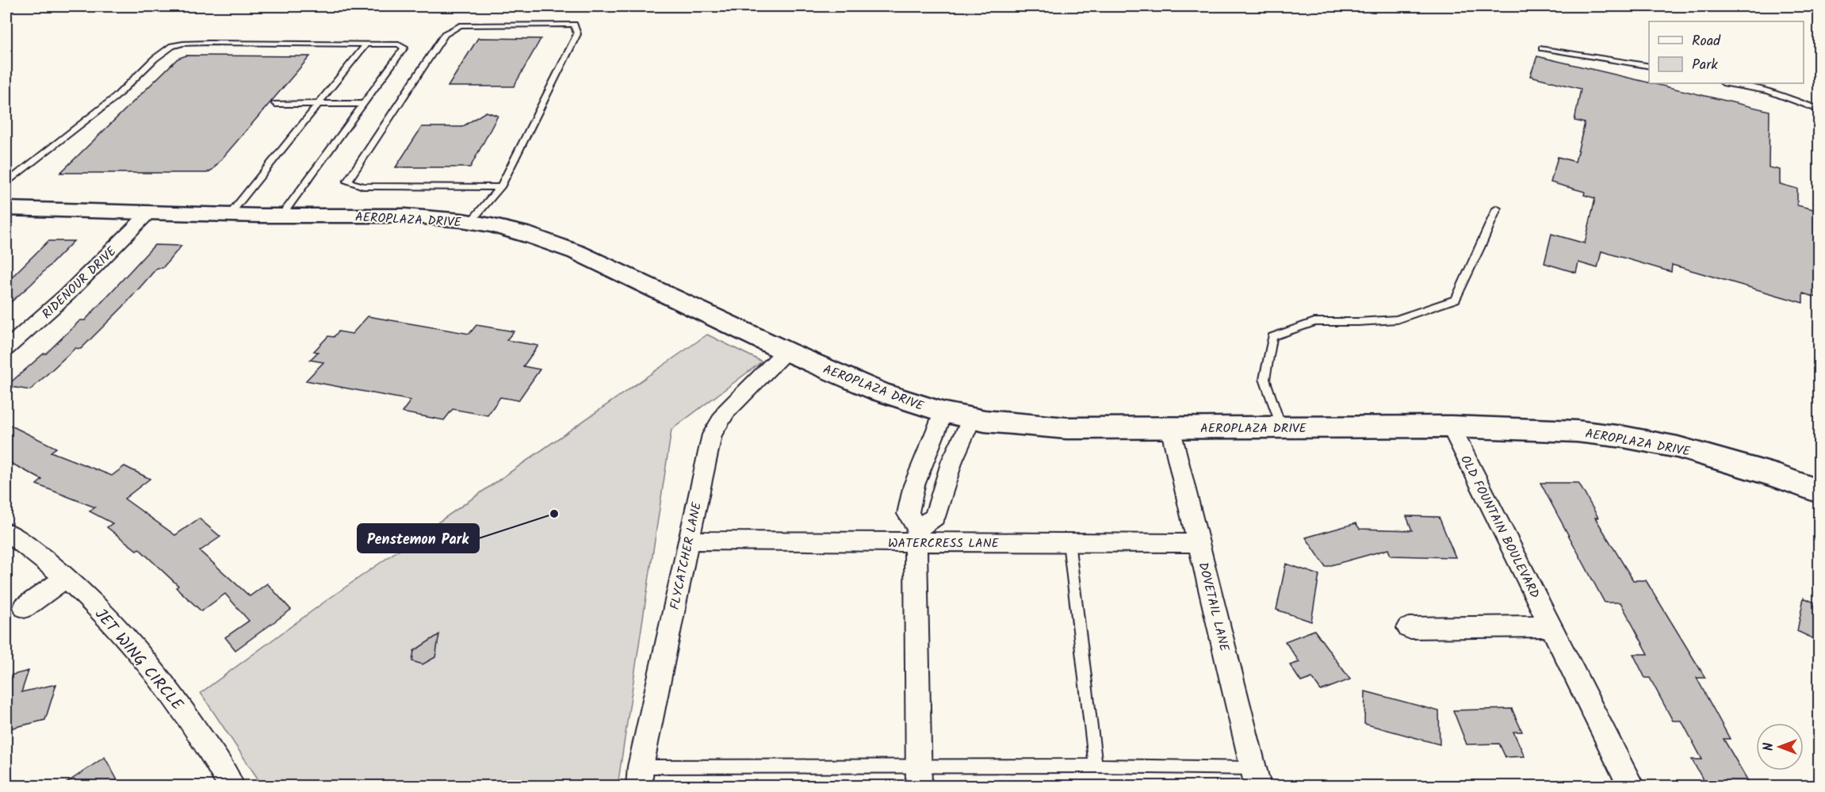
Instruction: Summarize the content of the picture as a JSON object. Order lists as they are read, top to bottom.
{
  "streets": {
    "street": [
      "AEROPLAZA DRIVE",
      "RIDENOUR DRIVE",
      "OLD FOUNTAIN BOULEVARD",
      "WATERCRESS LANE",
      "FLYCATCHER LANE",
      "DOVETAIL LANE",
      "JET WING CIRCLE"
    ]
  },
  "crossings": [
    ["AEROPLAZA DRIVE", "RIDENOUR DRIVE"],
    ["AEROPLAZA DRIVE", "OLD FOUNTAIN BOULEVARD"],
    ["AEROPLAZA DRIVE", "FLYCATCHER LANE"],
    ["AEROPLAZA DRIVE", "DOVETAIL LANE"],
    ["WATERCRESS LANE", "FLYCATCHER LANE"],
    ["WATERCRESS LANE", "DOVETAIL LANE"]
  ],
  "places": ["Penstemon Park"],
  "legend": ["Road", "Park"],
  "north": "left"
}
